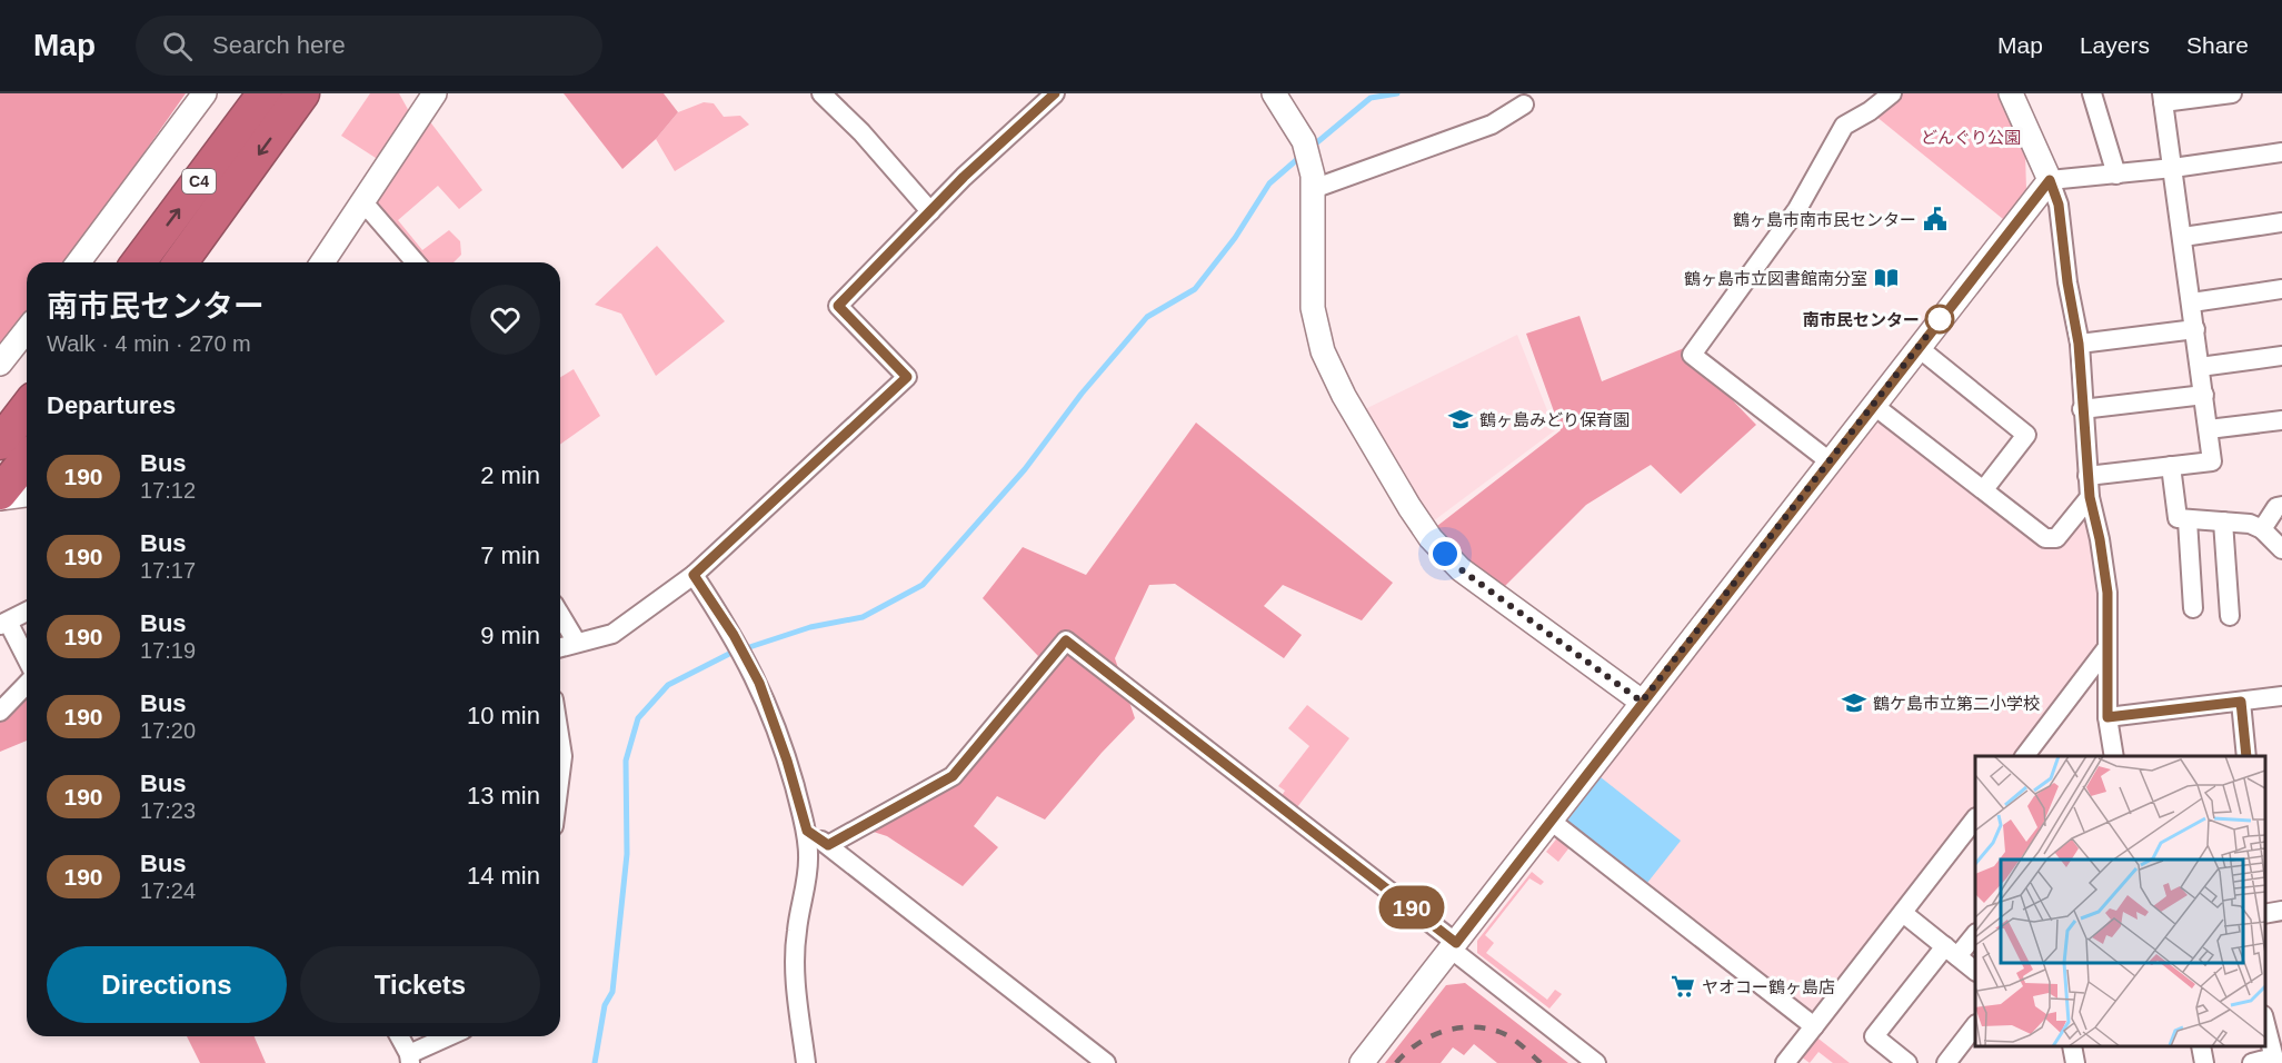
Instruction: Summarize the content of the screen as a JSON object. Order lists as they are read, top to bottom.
{
  "streets": {
    "highway": ["C4"]
  },
  "parks": ["どんぐり公園"],
  "places": {
    "public building": ["鶴ヶ島市南市民センター"],
    "library": ["鶴ヶ島市立図書館南分室"],
    "other": ["南市民センター"],
    "school or university": ["鶴ヶ島みどり保育園", "鶴ケ島市立第二小学校"],
    "supermarket": ["ヤオコー鶴ヶ島店"]
  },
  "lines": ["bus line 190"],
  "page": {
    "header": "Map",
    "search": "Search here",
    "nav": ["Map", "Layers", "Share"],
    "on_map": "190",
    "heading": [
      ["南市民センター", "Walk · 4 min · 270 m"],
      "Departures"
    ],
    "list": [
      {
        "mark": "190",
        "name": "Bus",
        "note": "17:12",
        "value": "2 min"
      },
      {
        "mark": "190",
        "name": "Bus",
        "note": "17:17",
        "value": "7 min"
      },
      {
        "mark": "190",
        "name": "Bus",
        "note": "17:19",
        "value": "9 min"
      },
      {
        "mark": "190",
        "name": "Bus",
        "note": "17:20",
        "value": "10 min"
      },
      {
        "mark": "190",
        "name": "Bus",
        "note": "17:23",
        "value": "13 min"
      },
      {
        "mark": "190",
        "name": "Bus",
        "note": "17:24",
        "value": "14 min"
      }
    ],
    "buttons": ["Directions", "Tickets"]
  }
}
